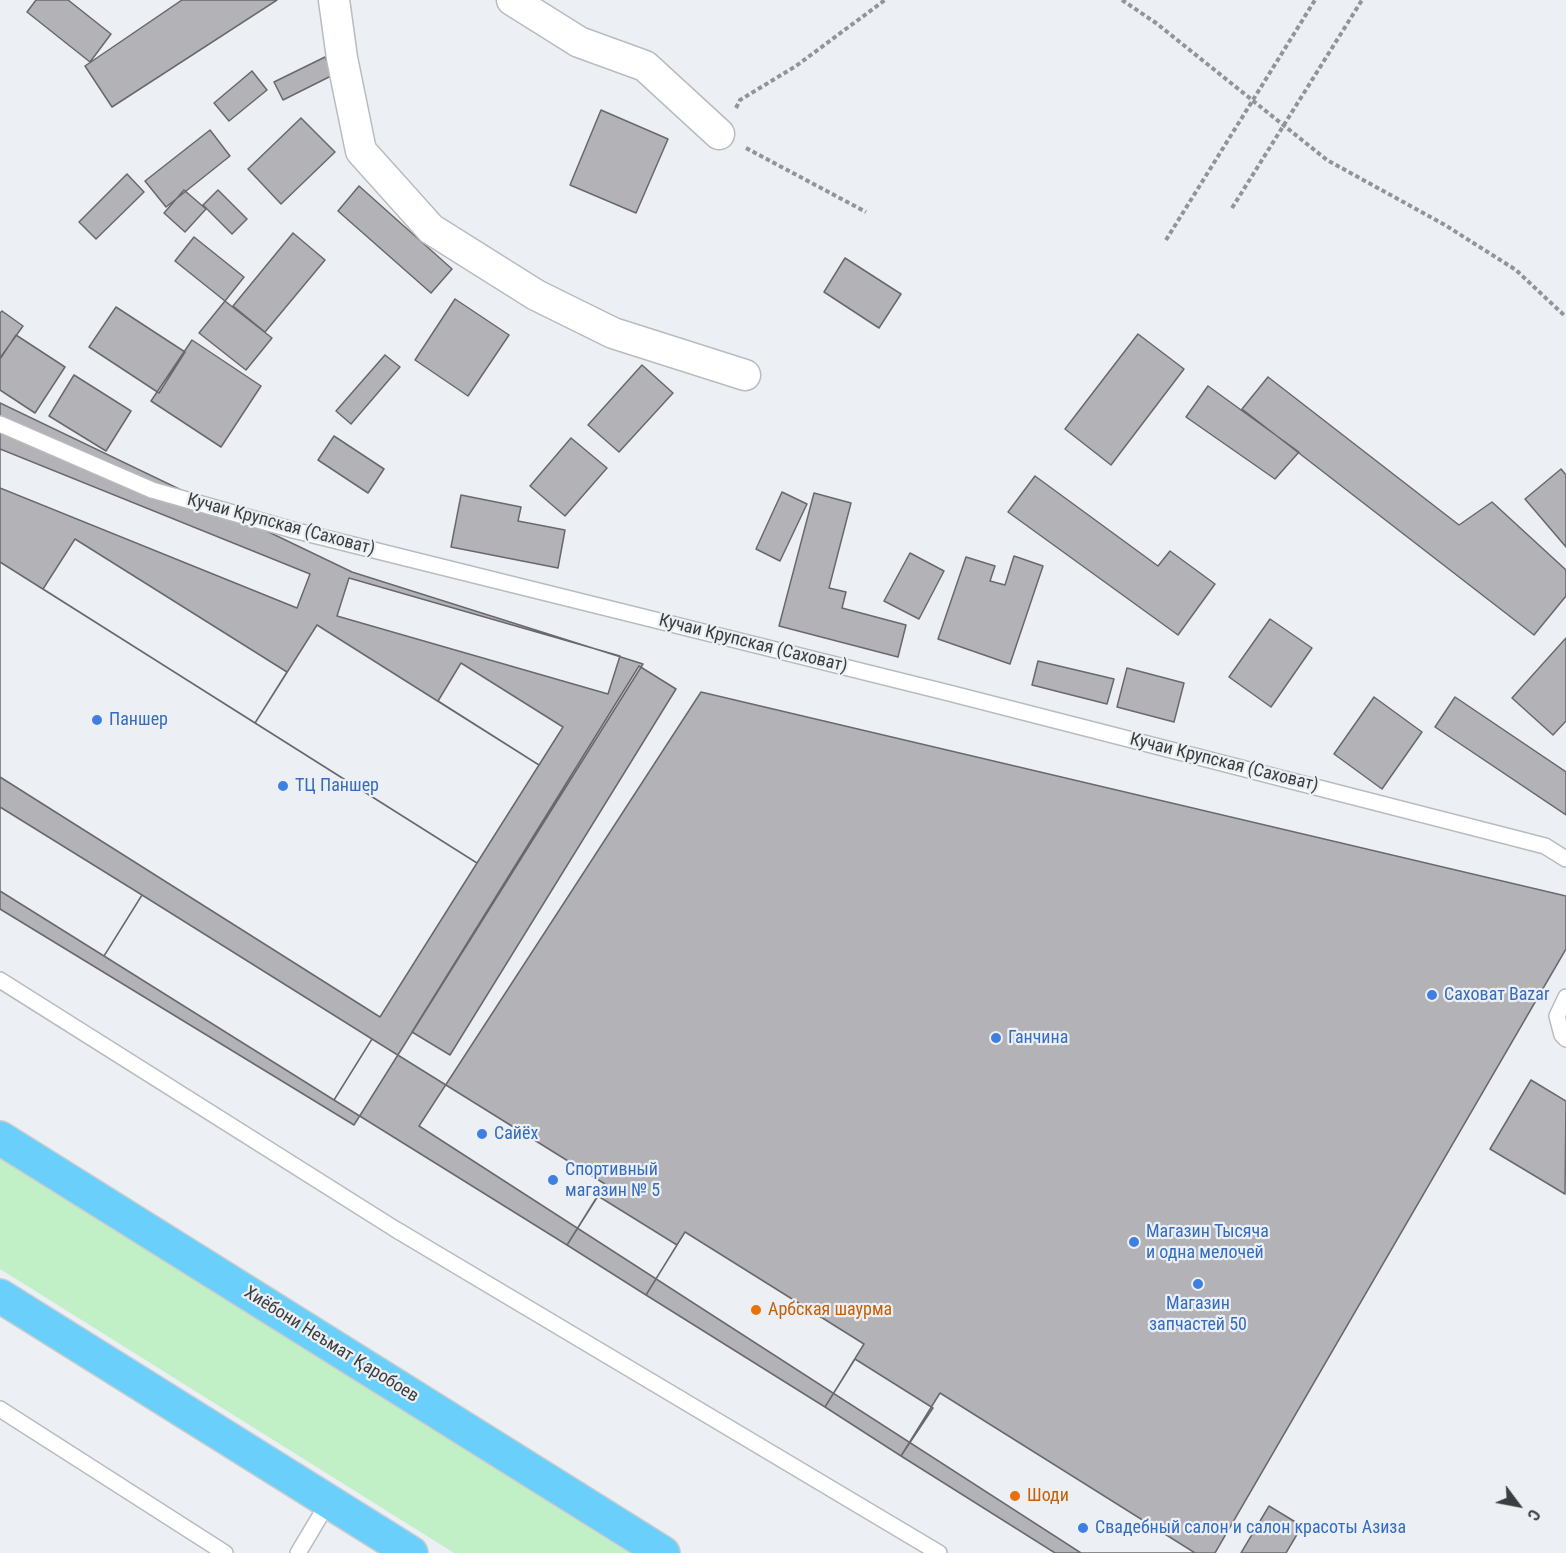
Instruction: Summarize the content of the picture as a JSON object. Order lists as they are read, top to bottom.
{
  "streets": {
    "highway": ["Хиёбони Неъмат Қаробоев"],
    "lane": ["Кучаи Крупская (Саховат)"]
  },
  "places": [
    "Паншер",
    "ТЦ Паншер",
    "Саховат Bazar",
    "Ганчина",
    "Сайёх",
    "Спортивный магазин № 5",
    "Магазин Тысяча и одна мелочей",
    "Магазин запчастей 50",
    "Арбская шаурма",
    "Шоди",
    "Свадебный салон и салон красоты Азиза"
  ],
  "north": "bottom right"
}
